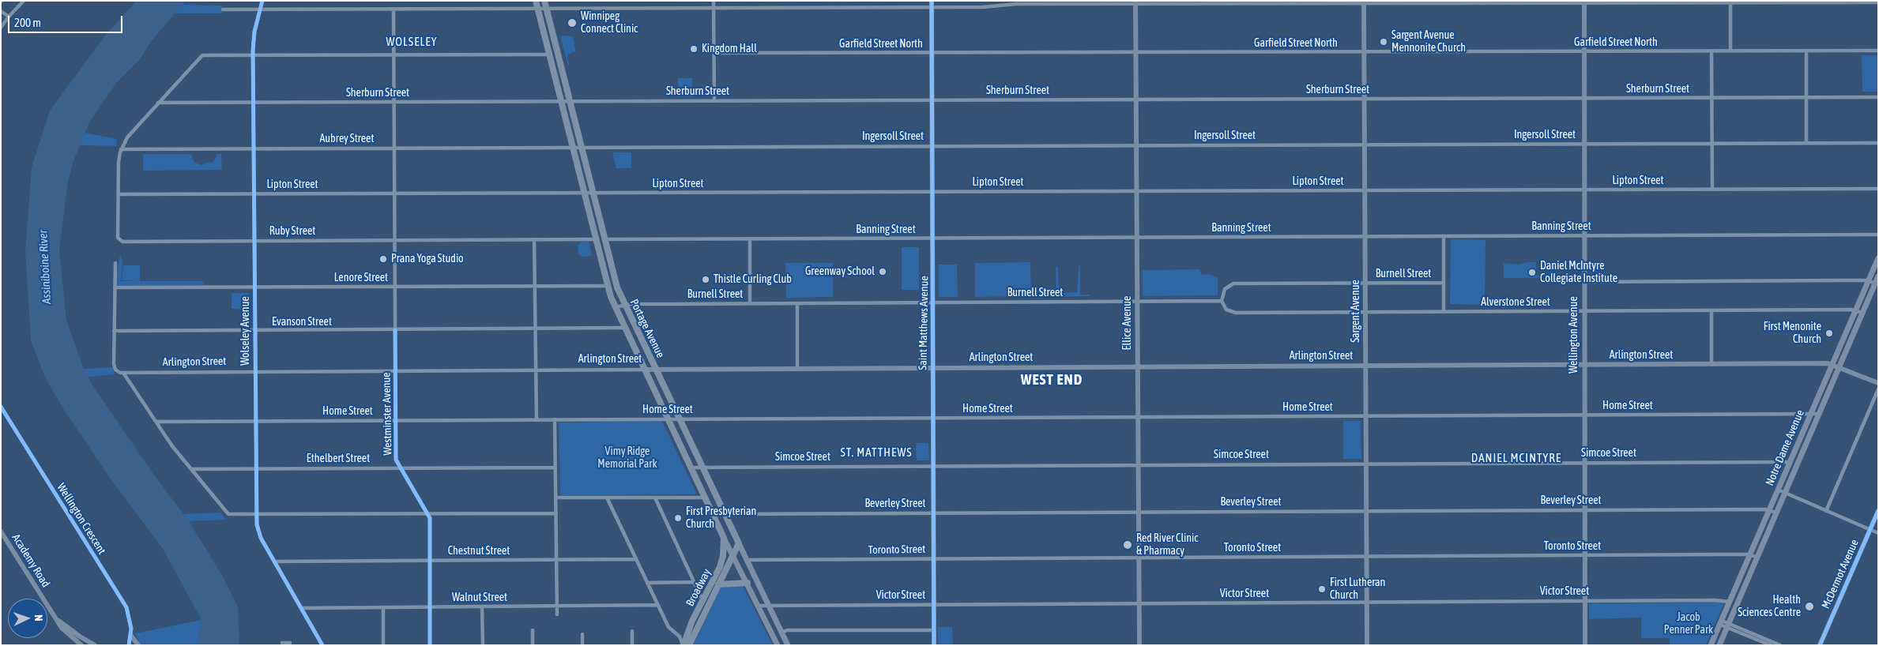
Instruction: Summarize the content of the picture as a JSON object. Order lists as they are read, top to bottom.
{
  "streets": {
    "highway": ["Portage Avenue", "Broadway"],
    "main road": [
      "Sargent Avenue",
      "Saint Matthews Avenue",
      "Ellice Avenue",
      "Wellington Avenue",
      "Arlington Street",
      "Notre Dame Avenue",
      "Academy Road",
      "McDermot Avenue"
    ],
    "street": [
      "Garfield Street North",
      "Sherburn Street",
      "Ingersoll Street",
      "Aubrey Street",
      "Lipton Street",
      "Banning Street",
      "Ruby Street",
      "Burnell Street",
      "Lenore Street",
      "Alverstone Street",
      "Evanson Street",
      "Wolseley Avenue",
      "Home Street",
      "Westminster Avenue",
      "Simcoe Street",
      "Ethelbert Street",
      "Beverley Street",
      "Wellington Crescent",
      "Toronto Street",
      "Chestnut Street",
      "Victor Street",
      "Walnut Street"
    ]
  },
  "crossings": [
    ["Garfield Street North", "Sargent Avenue"],
    ["Garfield Street North", "Saint Matthews Avenue"],
    ["Garfield Street North", "Ellice Avenue"],
    ["Garfield Street North", "Wellington Avenue"],
    ["Sherburn Street", "Sargent Avenue"],
    ["Sherburn Street", "Saint Matthews Avenue"],
    ["Sherburn Street", "Ellice Avenue"],
    ["Sherburn Street", "Portage Avenue"],
    ["Sherburn Street", "Wolseley Avenue"],
    ["Sherburn Street", "Wellington Avenue"],
    ["Sherburn Street", "Westminster Avenue"],
    ["Ingersoll Street", "Aubrey Street"],
    ["Ingersoll Street", "Sargent Avenue"],
    ["Ingersoll Street", "Saint Matthews Avenue"],
    ["Ingersoll Street", "Ellice Avenue"],
    ["Ingersoll Street", "Portage Avenue"],
    ["Ingersoll Street", "Wellington Avenue"],
    ["Aubrey Street", "Portage Avenue"],
    ["Aubrey Street", "Wolseley Avenue"],
    ["Aubrey Street", "Westminster Avenue"],
    ["Lipton Street", "Ruby Street"],
    ["Lipton Street", "Sargent Avenue"],
    ["Lipton Street", "Saint Matthews Avenue"],
    ["Lipton Street", "Ellice Avenue"],
    ["Lipton Street", "Portage Avenue"],
    ["Lipton Street", "Wolseley Avenue"],
    ["Lipton Street", "Wellington Avenue"],
    ["Lipton Street", "Westminster Avenue"],
    ["Banning Street", "Sargent Avenue"],
    ["Banning Street", "Saint Matthews Avenue"],
    ["Banning Street", "Ellice Avenue"],
    ["Banning Street", "Portage Avenue"],
    ["Banning Street", "Wellington Avenue"],
    ["Ruby Street", "Portage Avenue"],
    ["Ruby Street", "Wolseley Avenue"],
    ["Ruby Street", "Westminster Avenue"],
    ["Burnell Street", "Alverstone Street"],
    ["Burnell Street", "Sargent Avenue"],
    ["Burnell Street", "Saint Matthews Avenue"],
    ["Burnell Street", "Ellice Avenue"],
    ["Burnell Street", "Portage Avenue"],
    ["Lenore Street", "Portage Avenue"],
    ["Lenore Street", "Wolseley Avenue"],
    ["Lenore Street", "Westminster Avenue"],
    ["Alverstone Street", "Sargent Avenue"],
    ["Alverstone Street", "Wellington Avenue"],
    ["Alverstone Street", "Notre Dame Avenue"],
    ["Sargent Avenue", "Arlington Street"],
    ["Sargent Avenue", "Home Street"],
    ["Sargent Avenue", "Simcoe Street"],
    ["Sargent Avenue", "Beverley Street"],
    ["Sargent Avenue", "Toronto Street"],
    ["Sargent Avenue", "Victor Street"],
    ["Evanson Street", "Portage Avenue"],
    ["Evanson Street", "Wolseley Avenue"],
    ["Evanson Street", "Westminster Avenue"],
    ["Saint Matthews Avenue", "Arlington Street"],
    ["Saint Matthews Avenue", "Home Street"],
    ["Saint Matthews Avenue", "Simcoe Street"],
    ["Saint Matthews Avenue", "Beverley Street"],
    ["Saint Matthews Avenue", "Toronto Street"],
    ["Saint Matthews Avenue", "Victor Street"],
    ["Ellice Avenue", "Arlington Street"],
    ["Ellice Avenue", "Home Street"],
    ["Ellice Avenue", "Simcoe Street"],
    ["Ellice Avenue", "Beverley Street"],
    ["Ellice Avenue", "Toronto Street"],
    ["Ellice Avenue", "Victor Street"],
    ["Portage Avenue", "Arlington Street"],
    ["Portage Avenue", "Home Street"],
    ["Portage Avenue", "Simcoe Street"],
    ["Portage Avenue", "Beverley Street"],
    ["Portage Avenue", "Toronto Street"],
    ["Portage Avenue", "Broadway"],
    ["Portage Avenue", "Victor Street"],
    ["Wolseley Avenue", "Arlington Street"],
    ["Wolseley Avenue", "Home Street"],
    ["Wolseley Avenue", "Ethelbert Street"],
    ["Wolseley Avenue", "Chestnut Street"],
    ["Wolseley Avenue", "Walnut Street"],
    ["Wellington Avenue", "Arlington Street"],
    ["Wellington Avenue", "Home Street"],
    ["Wellington Avenue", "Simcoe Street"],
    ["Wellington Avenue", "Beverley Street"],
    ["Wellington Avenue", "Toronto Street"],
    ["Wellington Avenue", "Victor Street"],
    ["Arlington Street", "Westminster Avenue"],
    ["Arlington Street", "Notre Dame Avenue"],
    ["Home Street", "Westminster Avenue"],
    ["Home Street", "Notre Dame Avenue"],
    ["Westminster Avenue", "Ethelbert Street"],
    ["Westminster Avenue", "Chestnut Street"],
    ["Westminster Avenue", "Walnut Street"],
    ["Notre Dame Avenue", "Simcoe Street"],
    ["Notre Dame Avenue", "Beverley Street"],
    ["Notre Dame Avenue", "Toronto Street"],
    ["Notre Dame Avenue", "Victor Street"]
  ],
  "districts": [
    "WOLSELEY",
    "WEST END",
    "ST. MATTHEWS",
    "DANIEL MCINTYRE"
  ],
  "water": ["Assiniboine River"],
  "parks": ["Vimy Ridge Memorial Park", "Jacob Penner Park"],
  "places": [
    "Winnipeg Connect Clinic",
    "Sargent Avenue Mennonite Church",
    "Kingdom Hall",
    "Prana Yoga Studio",
    "Greenway School",
    "Daniel McIntyre Collegiate Institute",
    "Thistle Curling Club",
    "First Menonite Church",
    "First Presbyterian Church",
    "Red River Clinic & Pharmacy",
    "First Lutheran Church",
    "Health Sciences Centre"
  ],
  "scale_bar": "200 m",
  "north": "right"
}
